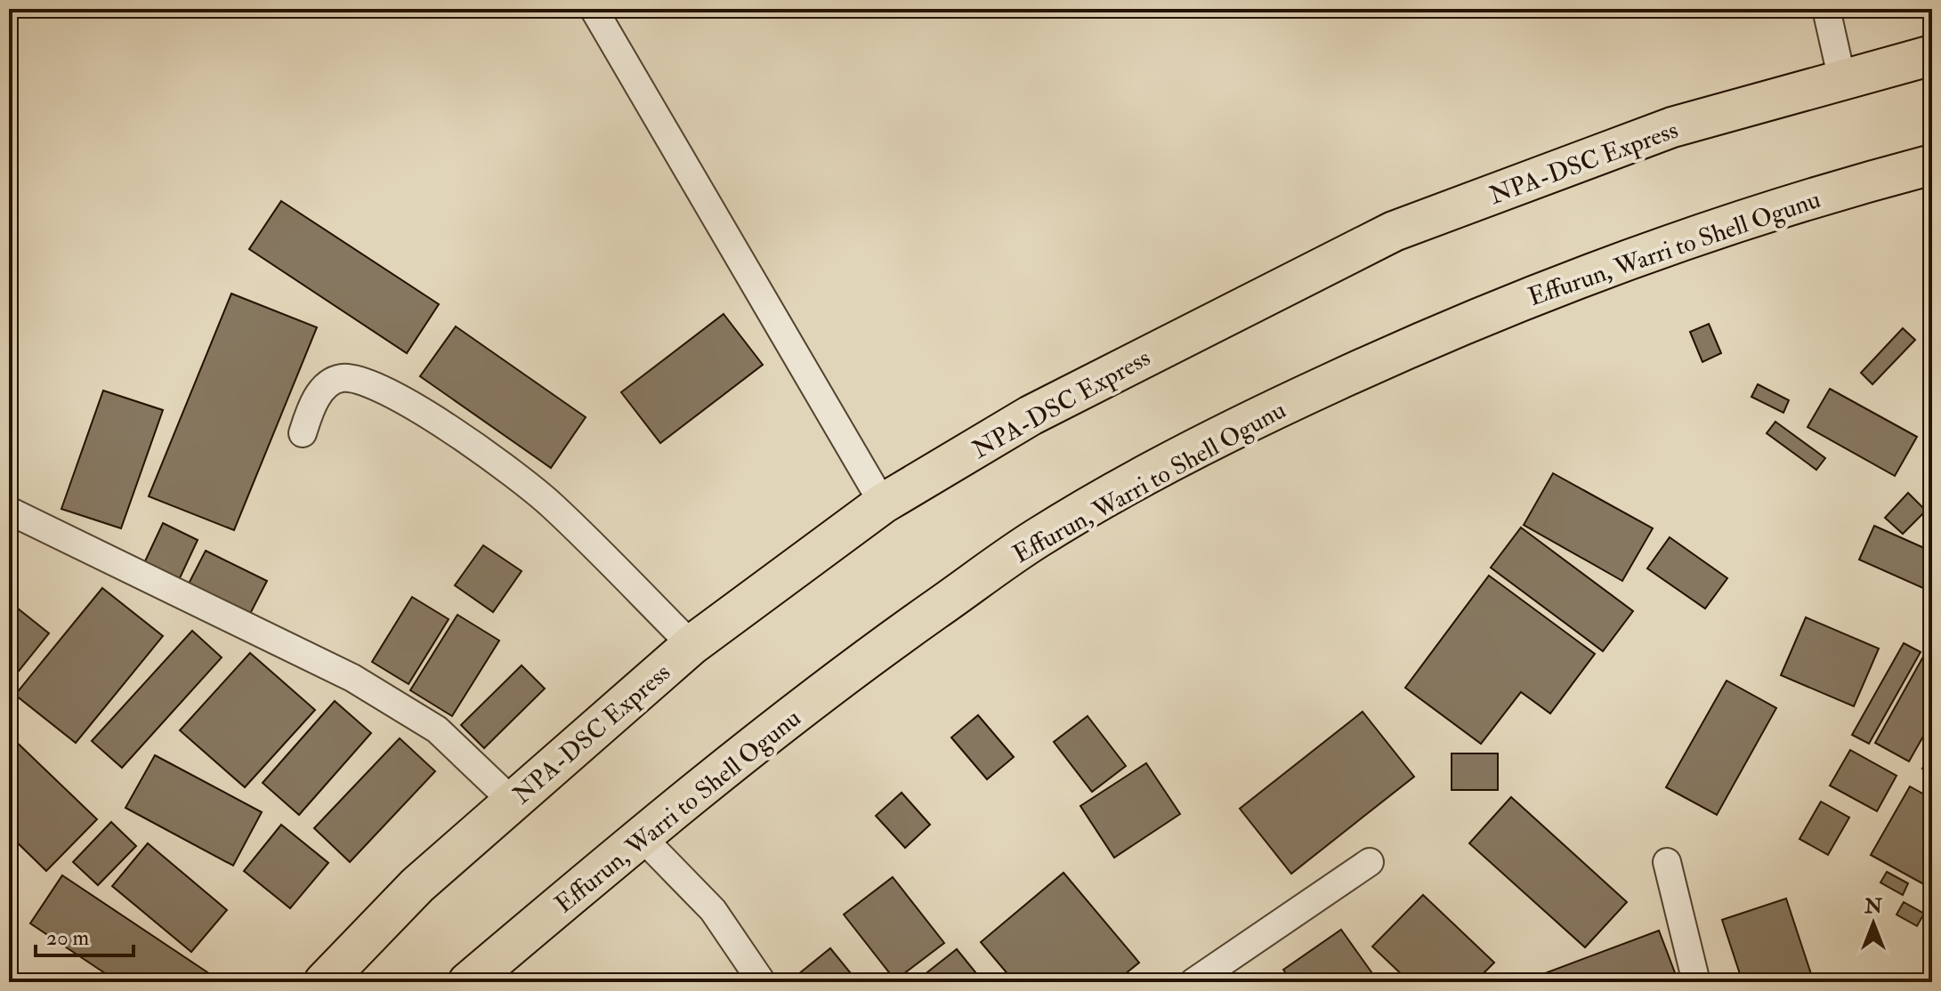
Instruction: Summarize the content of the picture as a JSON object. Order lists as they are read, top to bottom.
{
  "streets": {
    "main road": ["NPA-DSC Express", "Effurun, Warri to Shell Ogunu"]
  },
  "scale_bar": "20 m",
  "north": "top"
}
